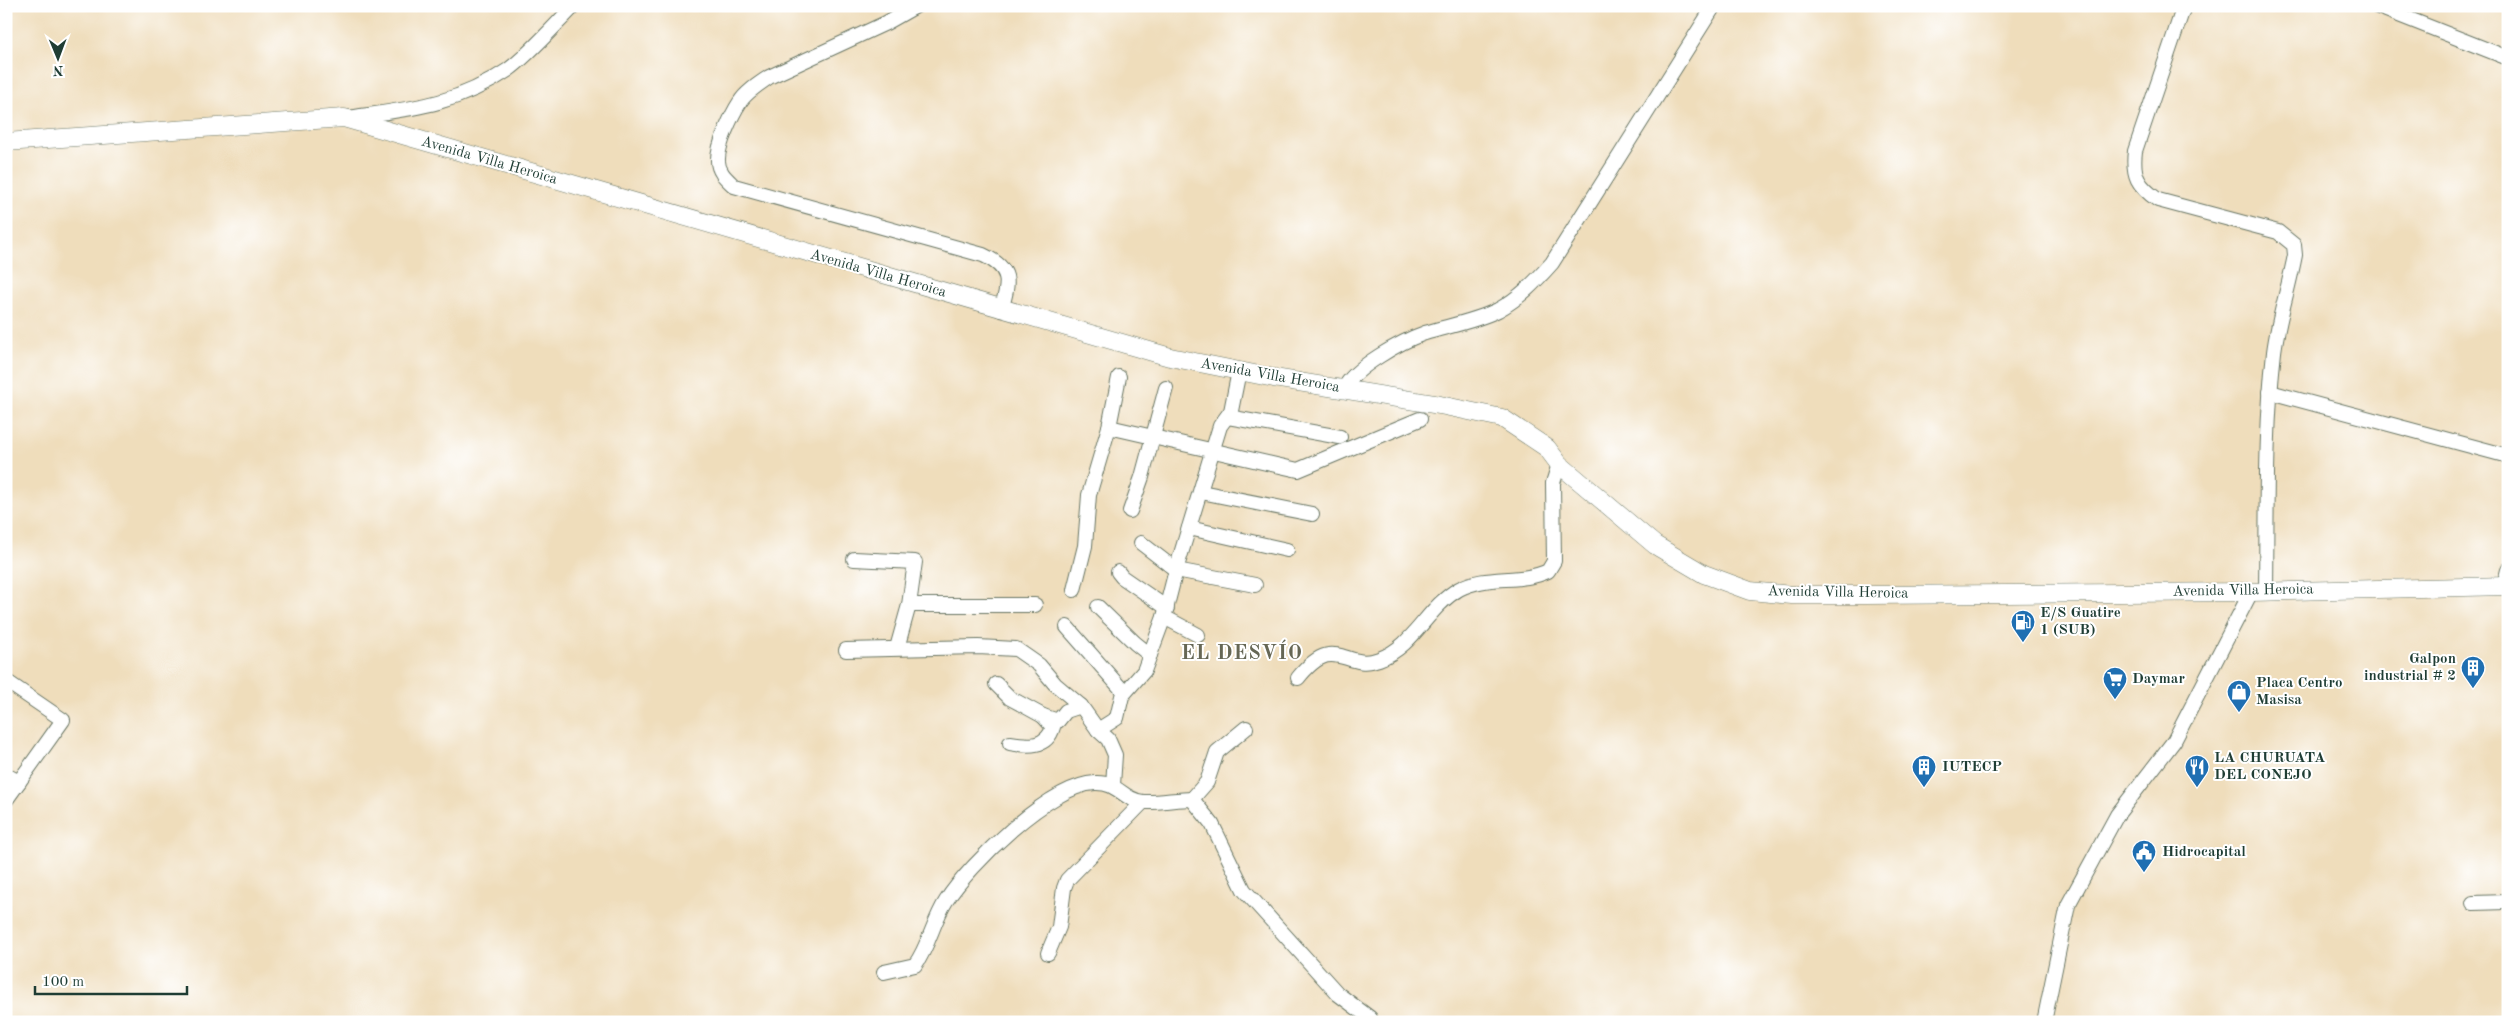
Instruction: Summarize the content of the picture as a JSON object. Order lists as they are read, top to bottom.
{
  "streets": {
    "main road": ["Avenida Villa Heroica"]
  },
  "districts": ["EL DESVÍO"],
  "places": {
    "fuel station": ["E/S Guatire 1 (SUB)"],
    "building": ["Galpon industrial # 2", "IUTECP"],
    "supermarket": ["Daymar"],
    "shop": ["Placa Centro Masisa"],
    "restaurant": ["LA CHURUATA DEL CONEJO"],
    "public building": ["Hidrocapital"]
  },
  "scale_bar": "100 m",
  "north": "bottom"
}
